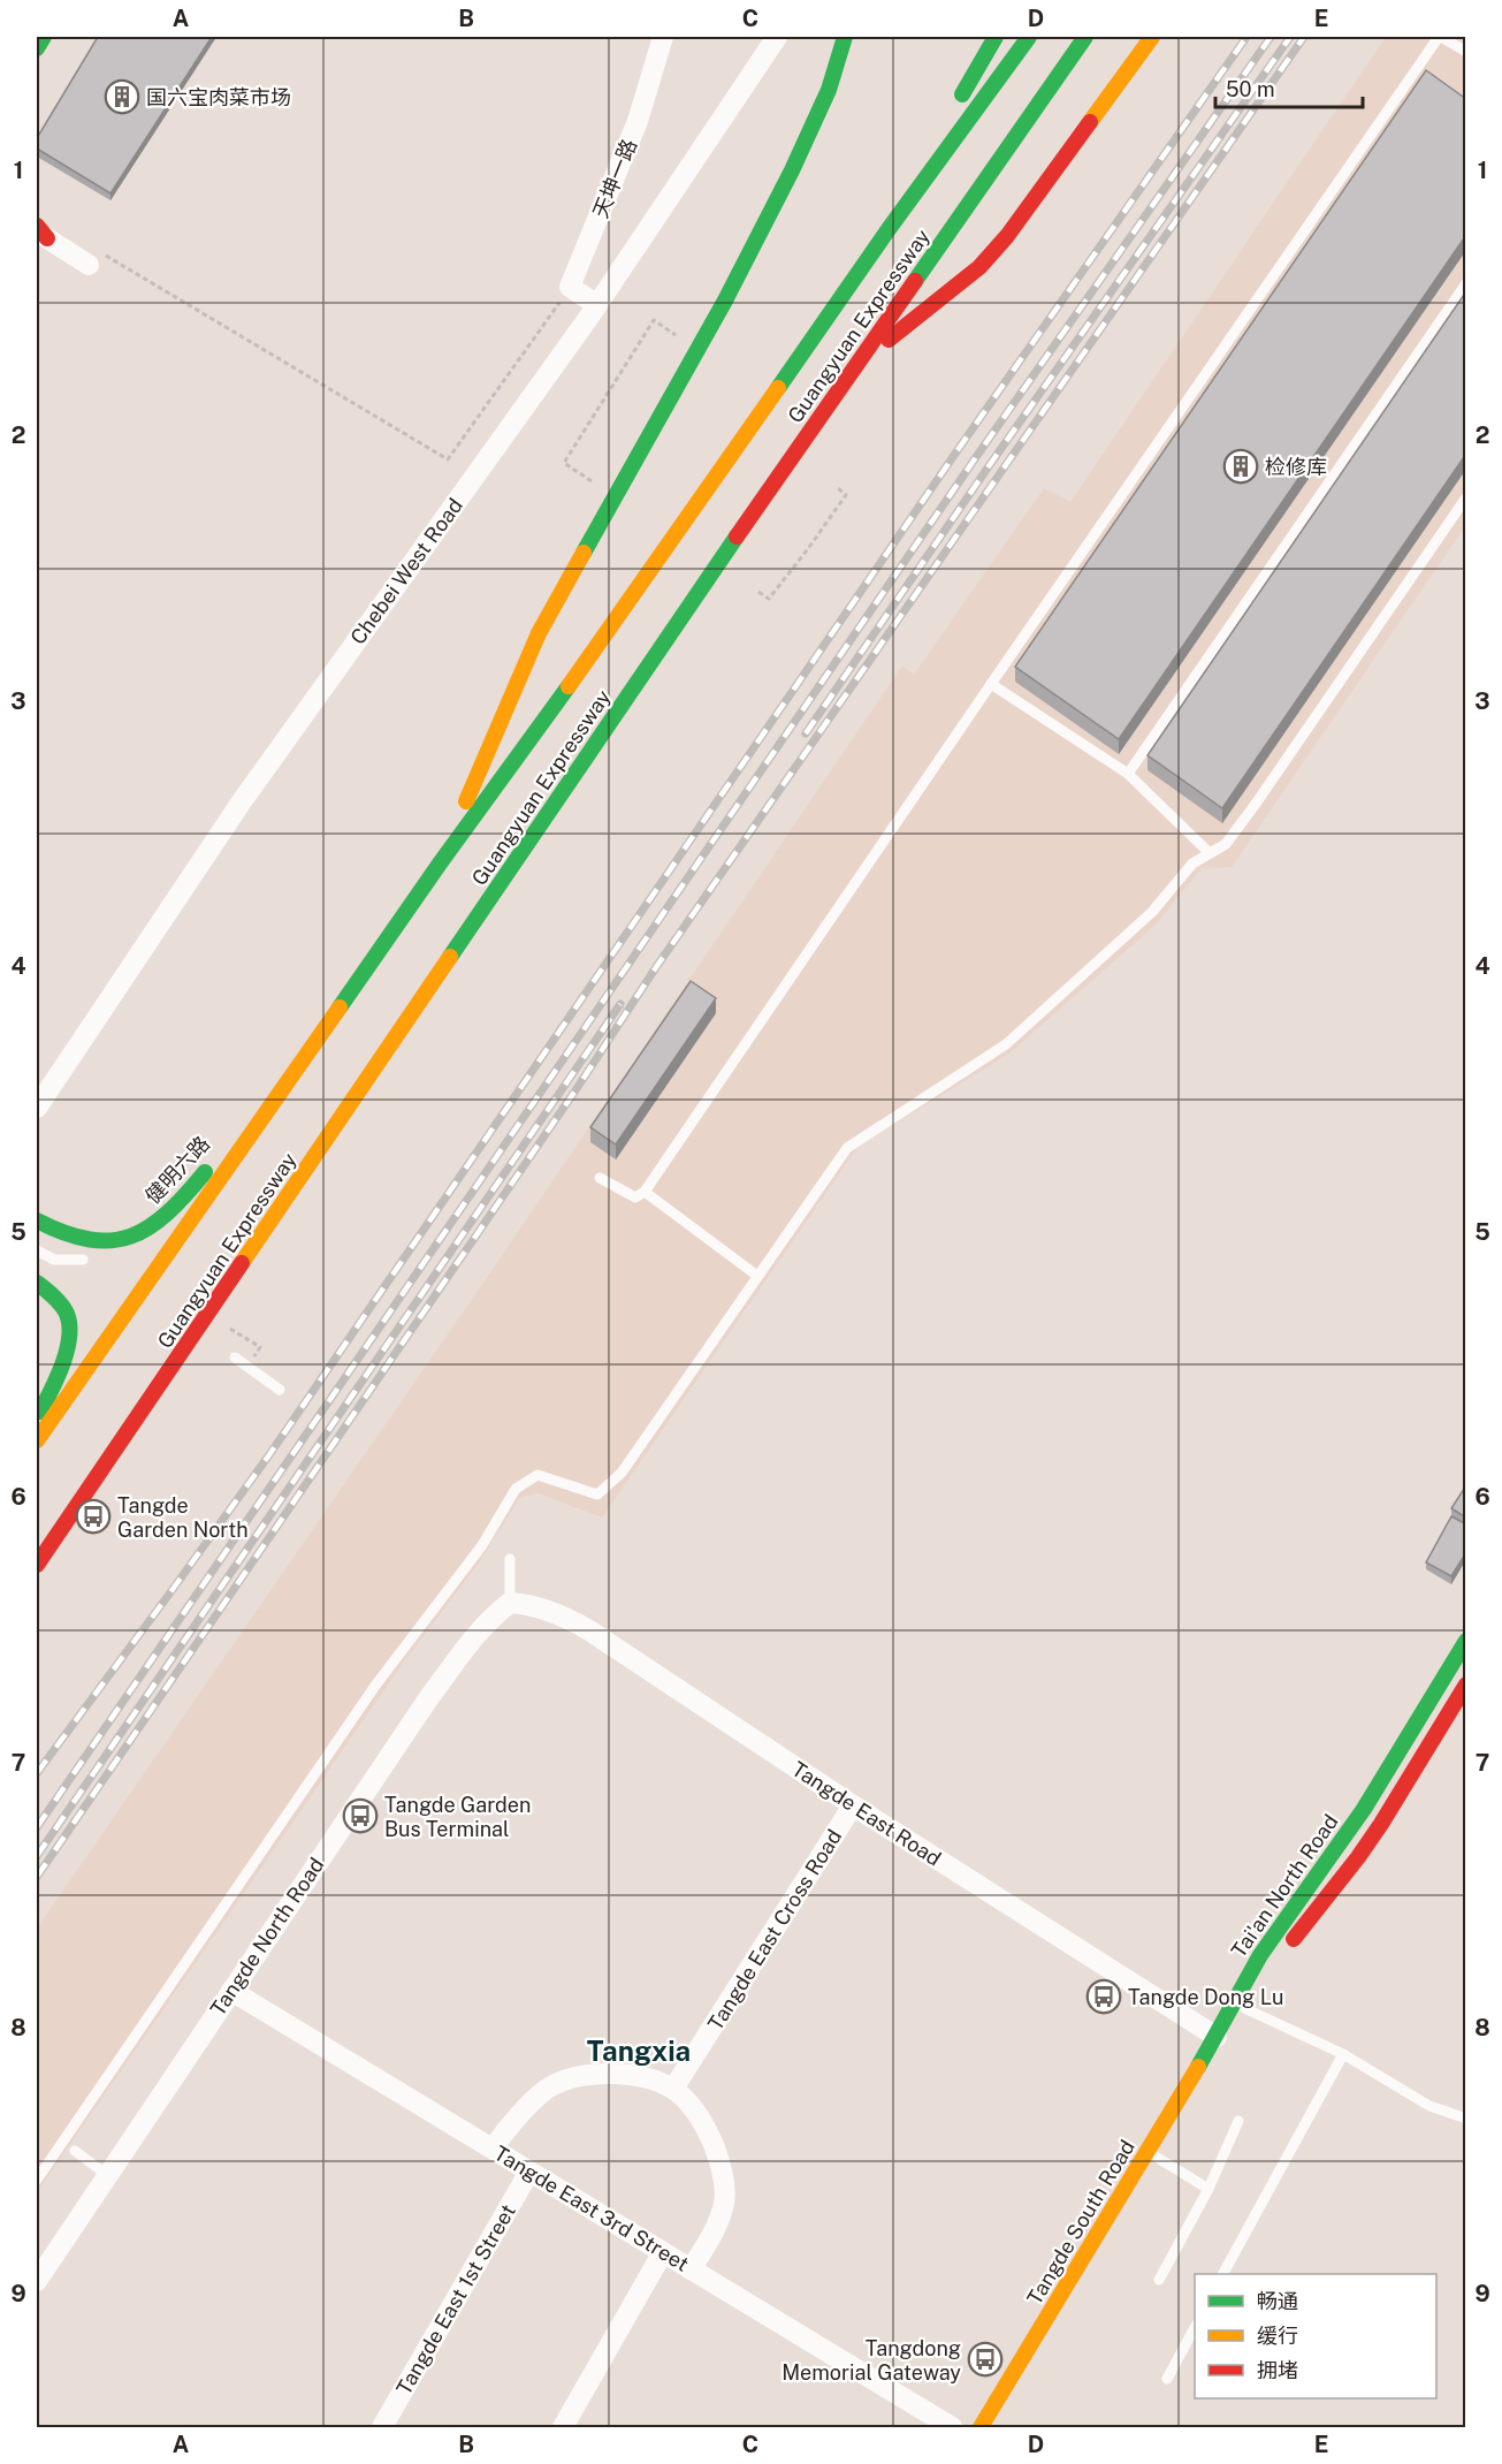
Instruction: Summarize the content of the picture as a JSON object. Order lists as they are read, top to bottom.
{
  "streets": {
    "main road": [
      "Guangyuan Expressway",
      "健明六路",
      "Tai'an North Road",
      "Tangde South Road"
    ],
    "street": [
      "天坤一路",
      "Chebei West Road",
      "Tangde East Road",
      "Tangde East Cross Road",
      "Tangde North Road",
      "Tangde East 3rd Street",
      "Tangde East 1st Street"
    ]
  },
  "crossings": [
    ["Guangyuan Expressway", "健明六路"],
    ["Tangde East Road", "Tai'an North Road"],
    ["Tangde East Road", "Tangde East Cross Road"],
    ["Tangde East Road", "Tangde North Road"],
    ["Tangde East Road", "Tangde South Road"],
    ["Tai'an North Road", "Tangde South Road"],
    ["Tangde North Road", "Tangde East 3rd Street"],
    ["Tangde East 3rd Street", "Tangde East 1st Street"]
  ],
  "districts": ["Tangxia"],
  "places": {
    "building": ["国六宝肉菜市场", "检修库"],
    "bus stop": [
      "Tangde Garden North",
      "Tangde Garden Bus Terminal",
      "Tangde Dong Lu",
      "Tangdong Memorial Gateway"
    ]
  },
  "legend": ["畅通", "缓行", "拥堵"],
  "scale_bar": "50 m",
  "grid": {
    "columns": [
      "A",
      "B",
      "C",
      "D",
      "E"
    ],
    "rows": [
      "1",
      "2",
      "3",
      "4",
      "5",
      "6",
      "7",
      "8",
      "9"
    ]
  }
}
